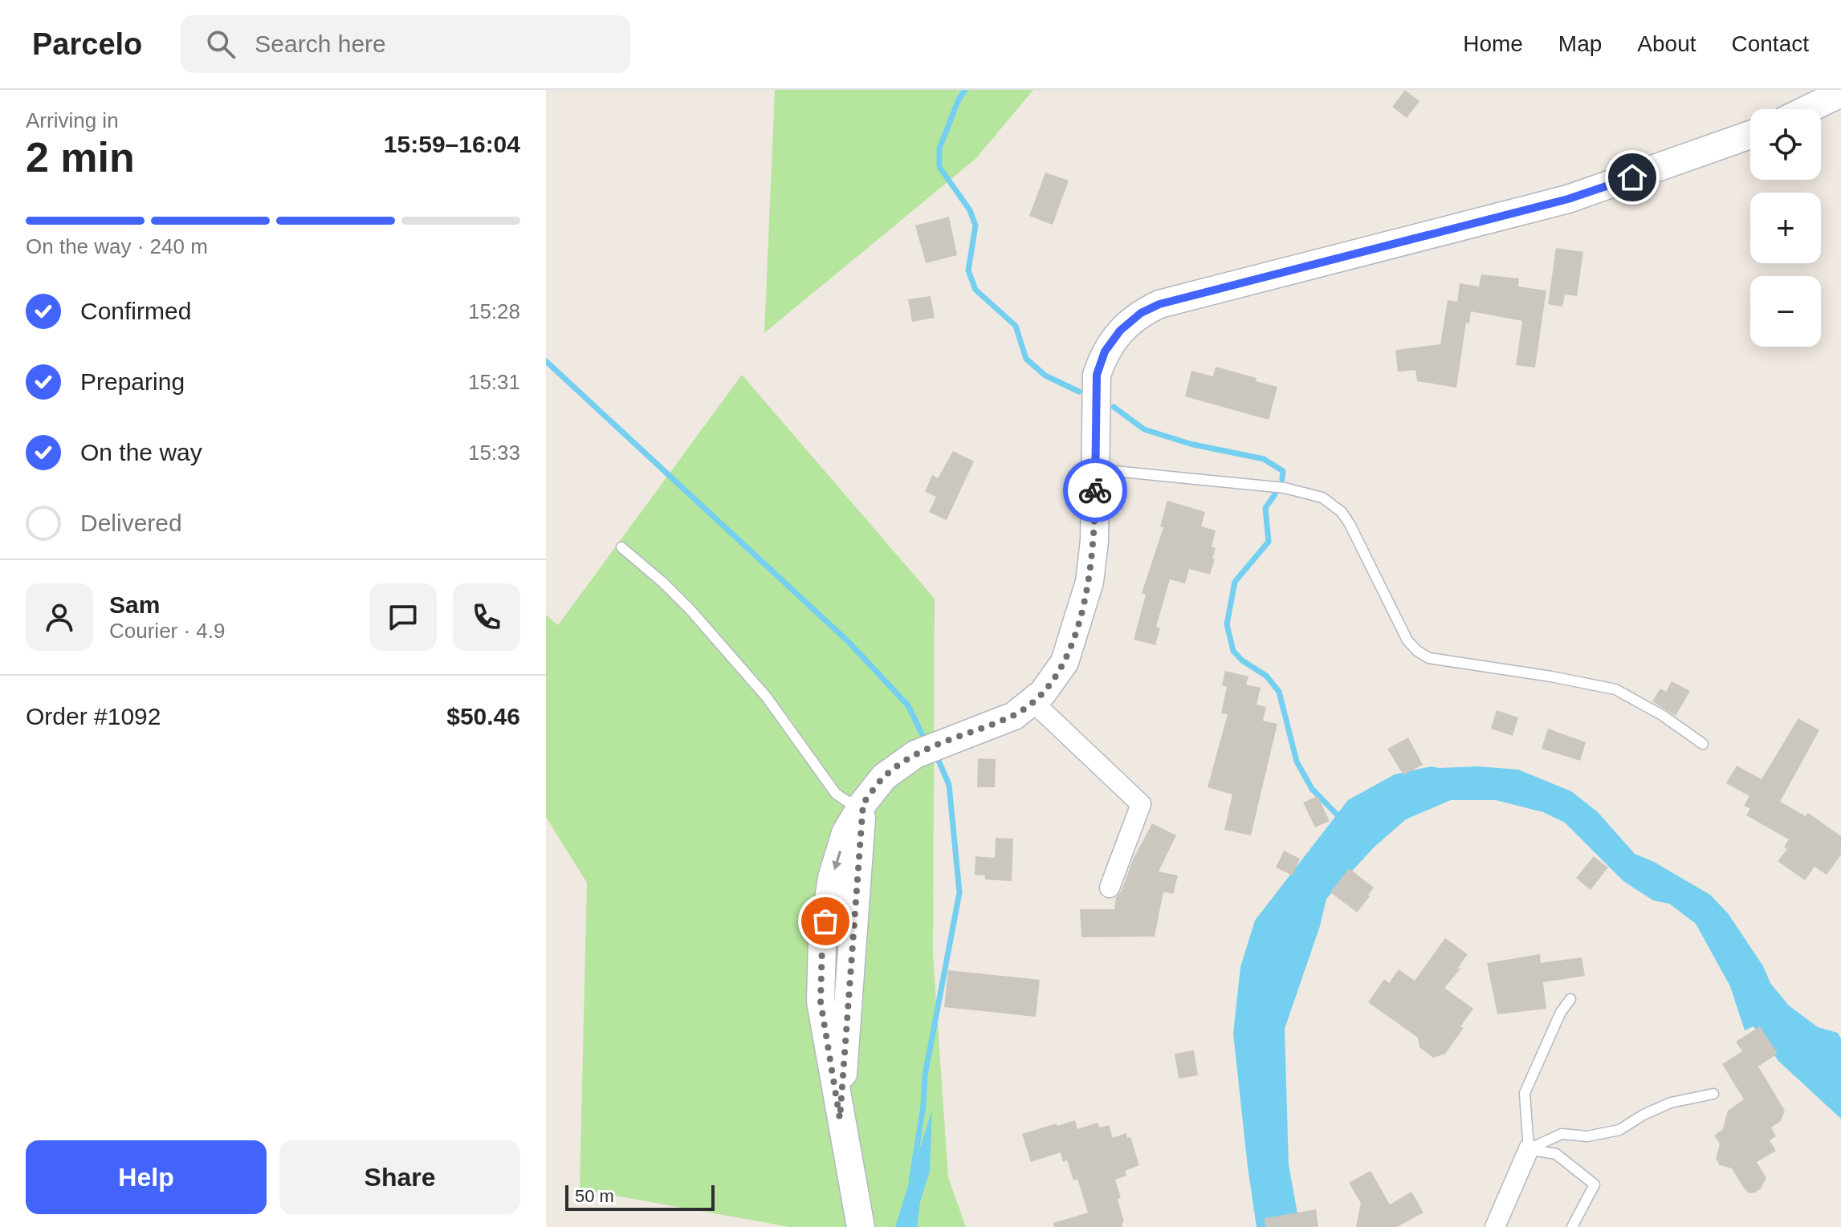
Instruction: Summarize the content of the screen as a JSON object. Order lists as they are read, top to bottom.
{
  "scale_bar": "50 m",
  "page": {
    "header": "Parcelo",
    "search": "Search here",
    "nav": [
      "Home",
      "Map",
      "About",
      "Contact"
    ],
    "heading": ["2 min", "Arriving in", "15:59–16:04"],
    "panel": [
      "Sam",
      "Courier · 4.9",
      "Order #1092",
      "$50.46"
    ],
    "map_buttons": ["+", "−"],
    "bar": "On the way · 240 m",
    "list": [
      ["Confirmed", "15:28"],
      ["Preparing", "15:31"],
      ["On the way", "15:33"],
      "Delivered"
    ],
    "buttons": ["Help", "Share"],
    "scale": "50 m"
  }
}
